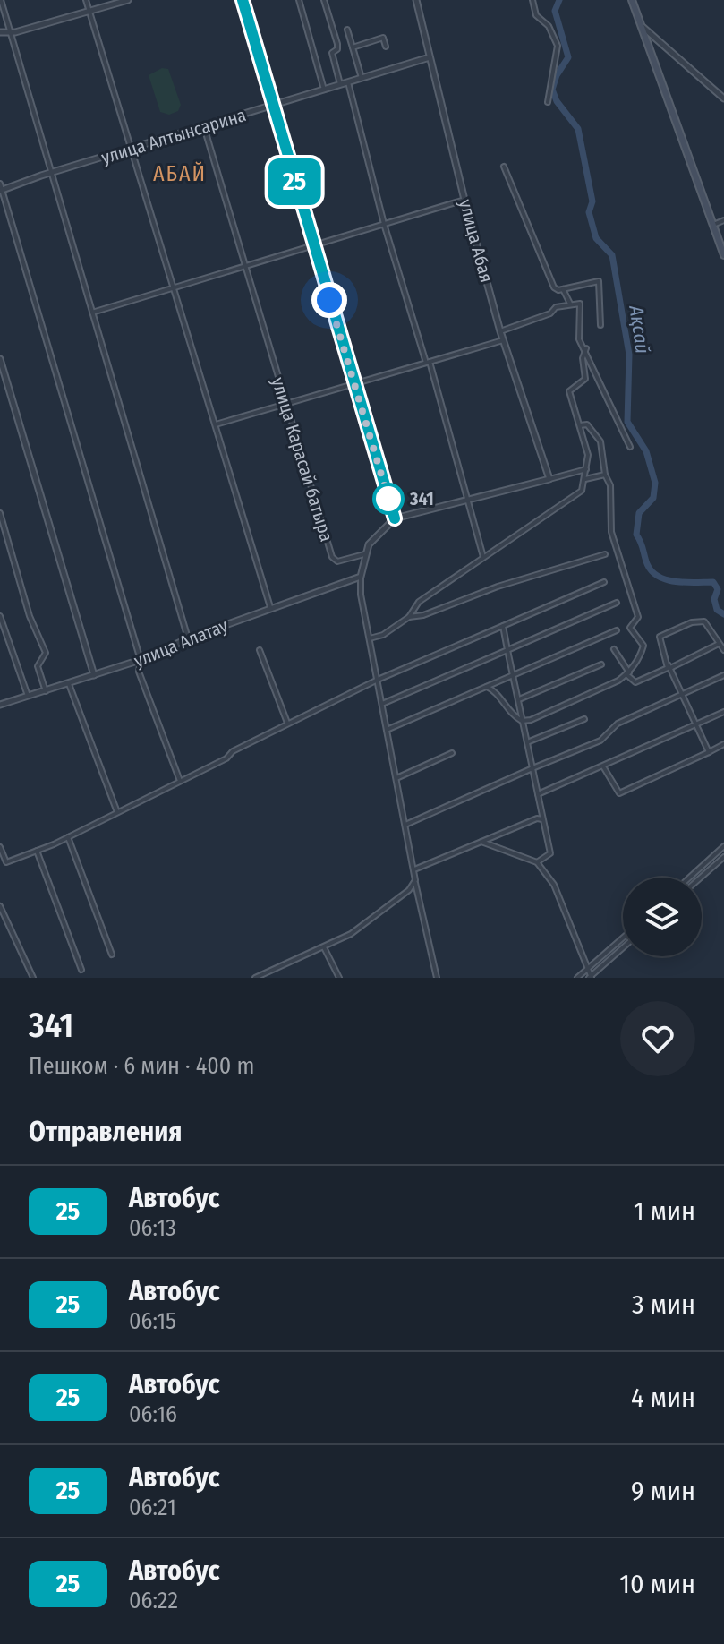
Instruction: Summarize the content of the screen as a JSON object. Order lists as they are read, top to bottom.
{
  "streets": {
    "street": [
      "улица Алтынсарина",
      "улица Абая",
      "улица Карасай батыра",
      "улица Алатау"
    ]
  },
  "crossings": [
    ["улица Алтынсарина", "улица Абая"],
    ["улица Алтынсарина", "улица Карасай батыра"]
  ],
  "districts": ["АБАЙ"],
  "water": ["Ақсай"],
  "places": ["341"],
  "lines": ["bus line 25"],
  "page": {
    "on_map": "25",
    "heading": [
      ["341", "Пешком · 6 мин · 400 m"],
      "Отправления"
    ],
    "list": [
      {
        "mark": "25",
        "name": "Автобус",
        "note": "06:13",
        "value": "1 мин"
      },
      {
        "mark": "25",
        "name": "Автобус",
        "note": "06:15",
        "value": "3 мин"
      },
      {
        "mark": "25",
        "name": "Автобус",
        "note": "06:16",
        "value": "4 мин"
      },
      {
        "mark": "25",
        "name": "Автобус",
        "note": "06:21",
        "value": "9 мин"
      },
      {
        "mark": "25",
        "name": "Автобус",
        "note": "06:22",
        "value": "10 мин"
      }
    ]
  }
}
